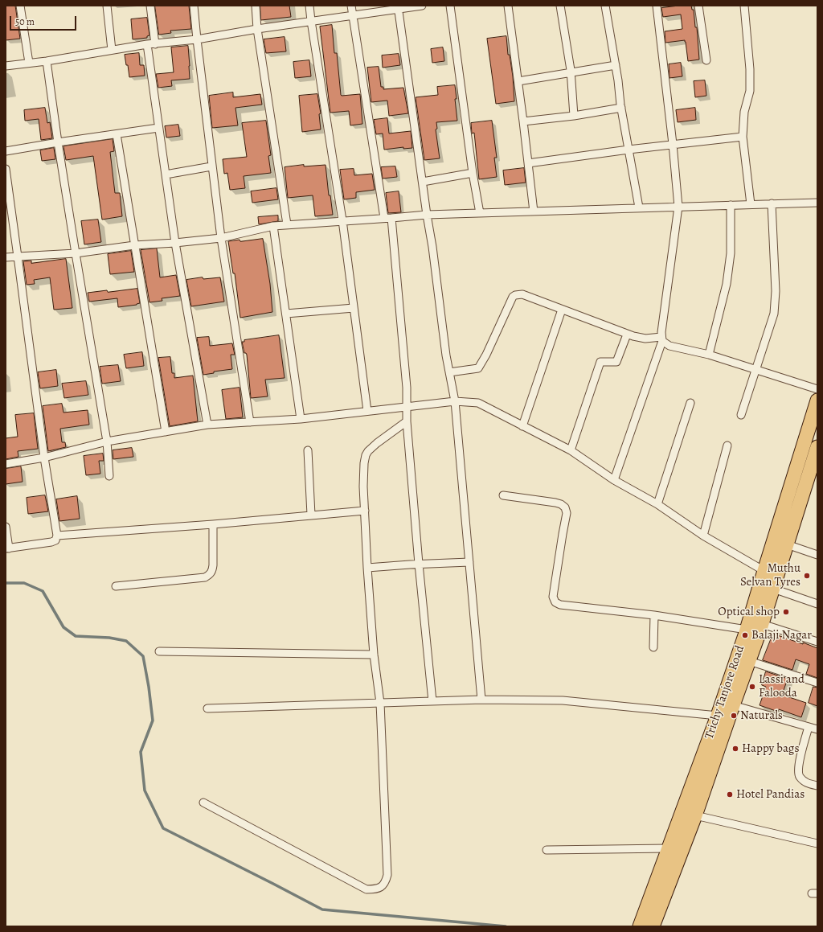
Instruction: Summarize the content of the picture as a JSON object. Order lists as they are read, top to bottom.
{
  "streets": {
    "highway": ["Trichy Tanjore Road"]
  },
  "places": [
    "Muthu Selvan Tyres",
    "Optical shop",
    "Balaji Nagar",
    "Lassi and Falooda",
    "Naturals",
    "Happy bags",
    "Hotel Pandias"
  ],
  "scale_bar": "50 m"
}
